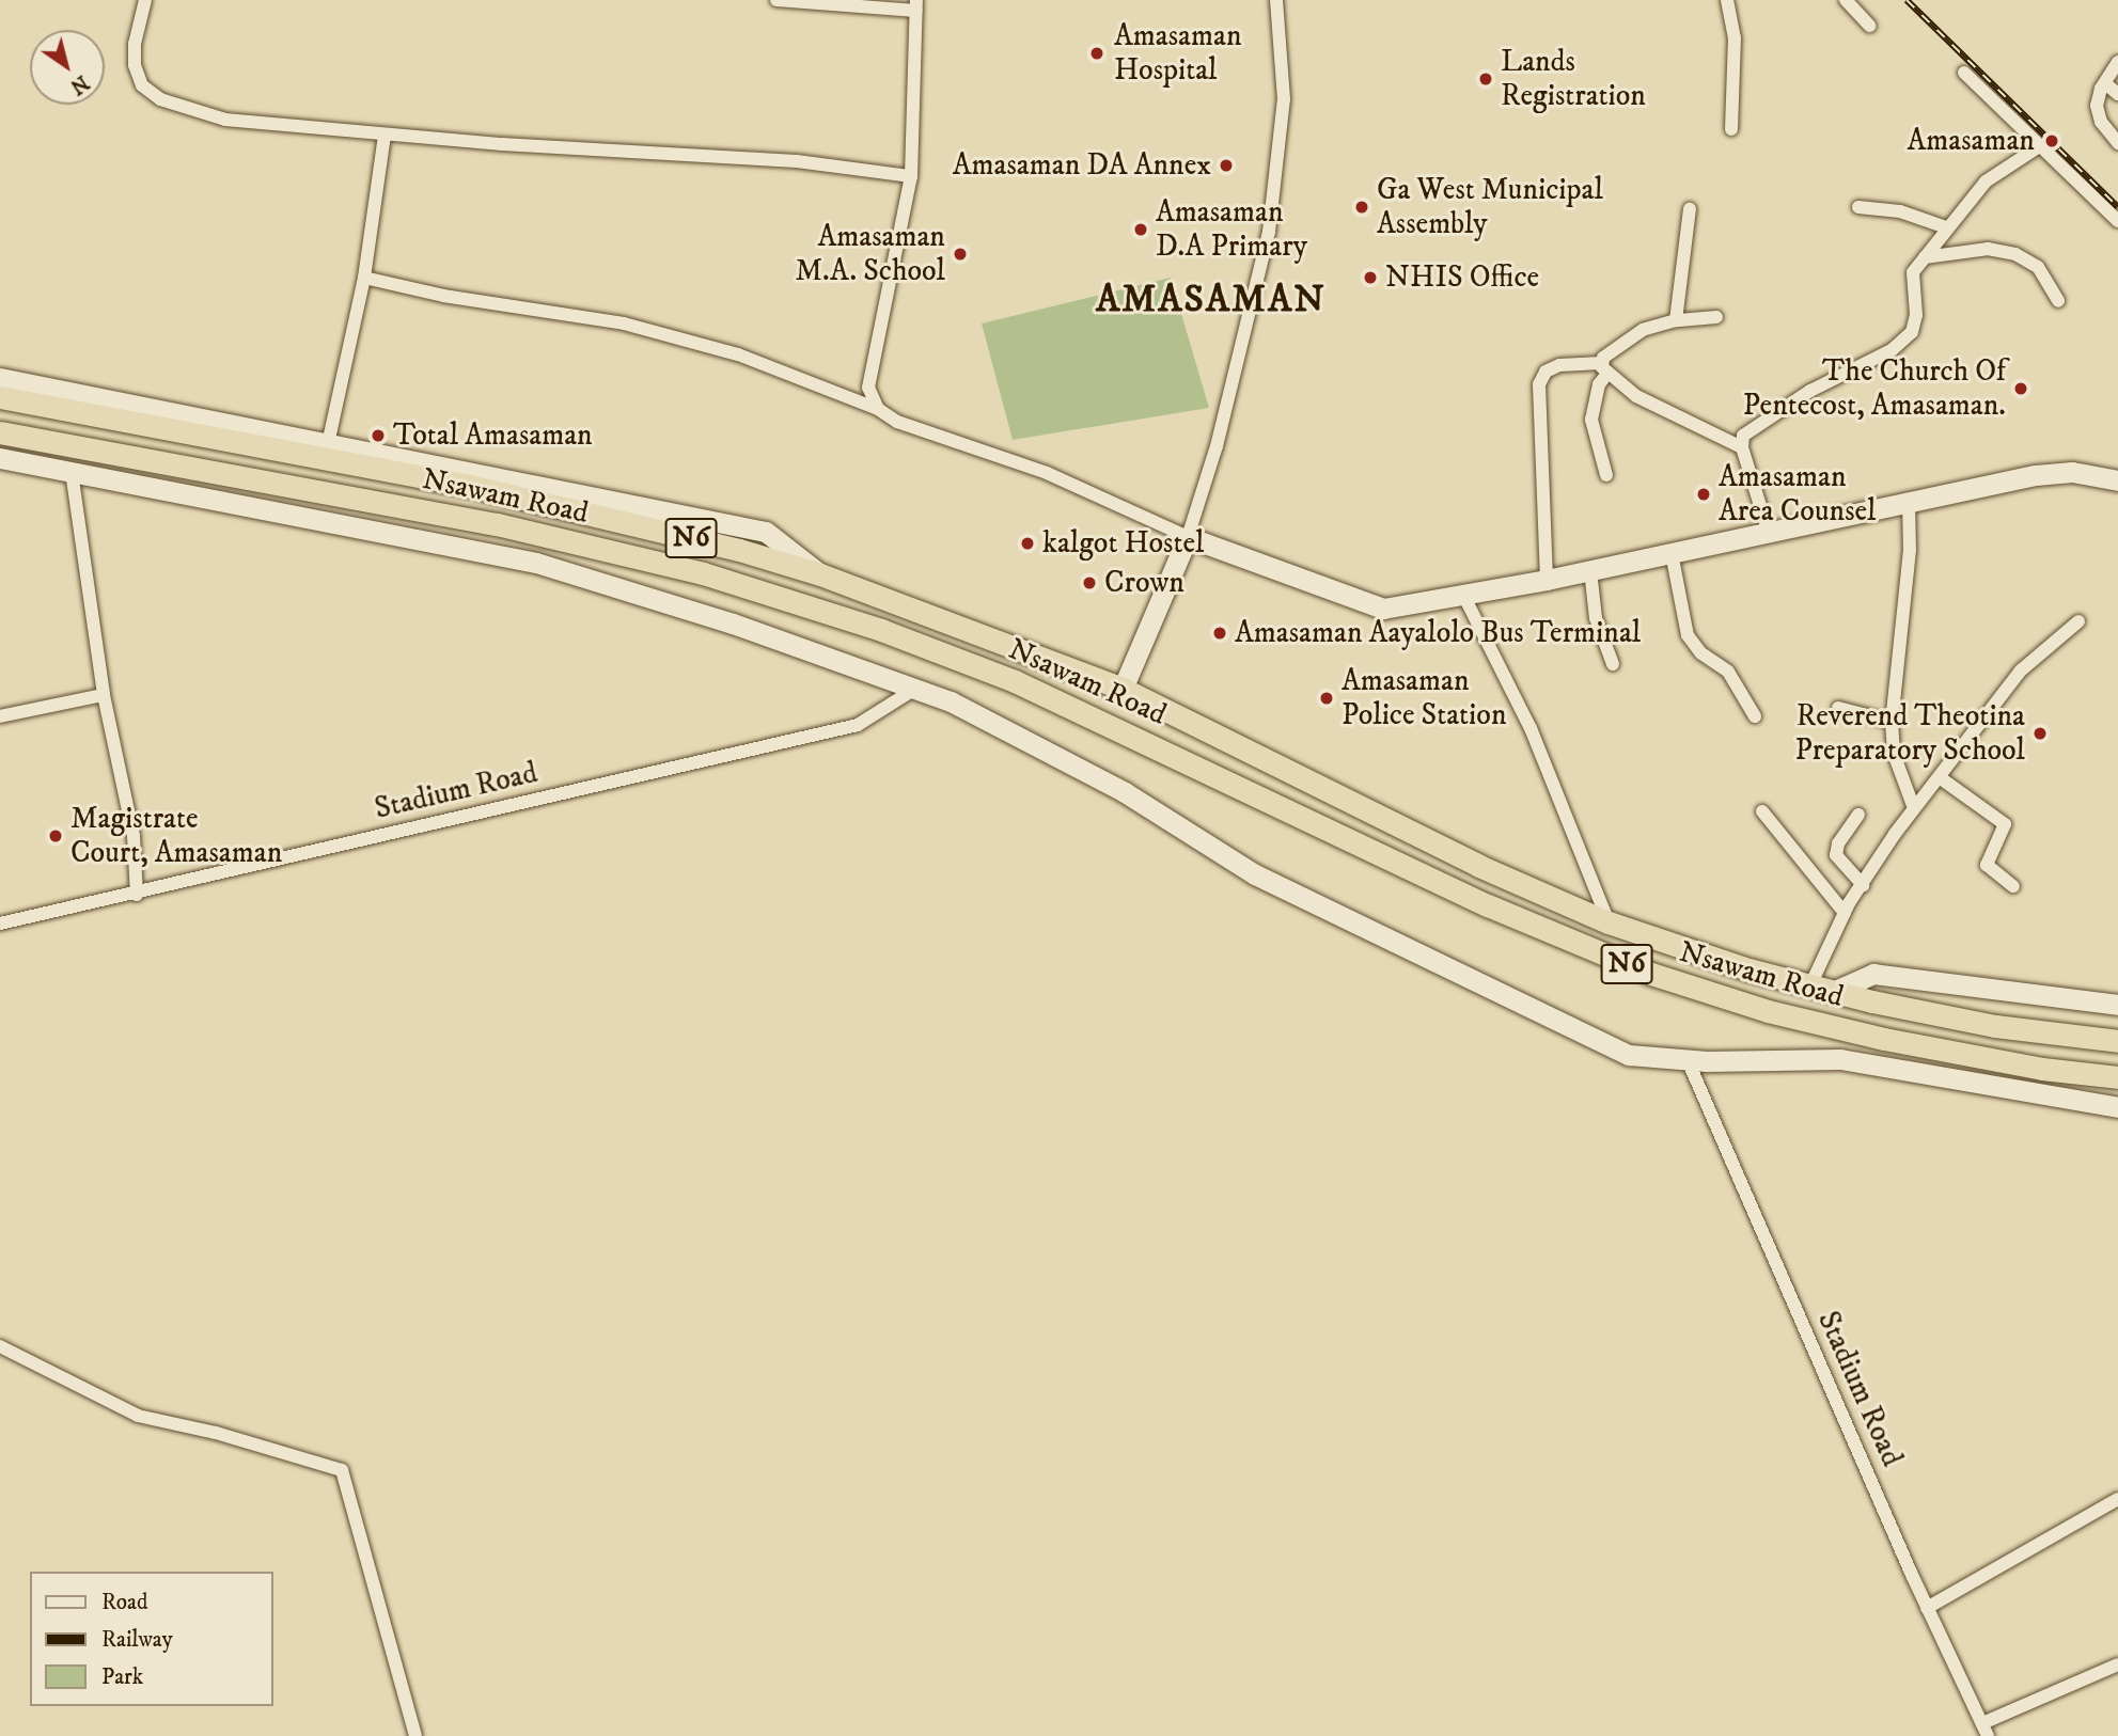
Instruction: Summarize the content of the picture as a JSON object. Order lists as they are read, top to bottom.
{
  "streets": {
    "highway": ["Nsawam Road", "N6"],
    "street": ["Stadium Road"]
  },
  "districts": ["AMASAMAN"],
  "places": [
    "Amasaman Hospital",
    "Lands Registration",
    "Amasaman",
    "Amasaman DA Annex",
    "Ga West Municipal Assembly",
    "Amasaman D.A Primary",
    "Amasaman M.A. School",
    "NHIS Office",
    "The Church Of Pentecost, Amasaman.",
    "Total Amasaman",
    "Amasaman Area Counsel",
    "kalgot Hostel",
    "Crown",
    "Amasaman Aayalolo Bus Terminal",
    "Amasaman Police Station",
    "Reverend Theotina Preparatory School",
    "Magistrate Court, Amasaman"
  ],
  "legend": ["Road", "Railway", "Park"],
  "north": "bottom right"
}
